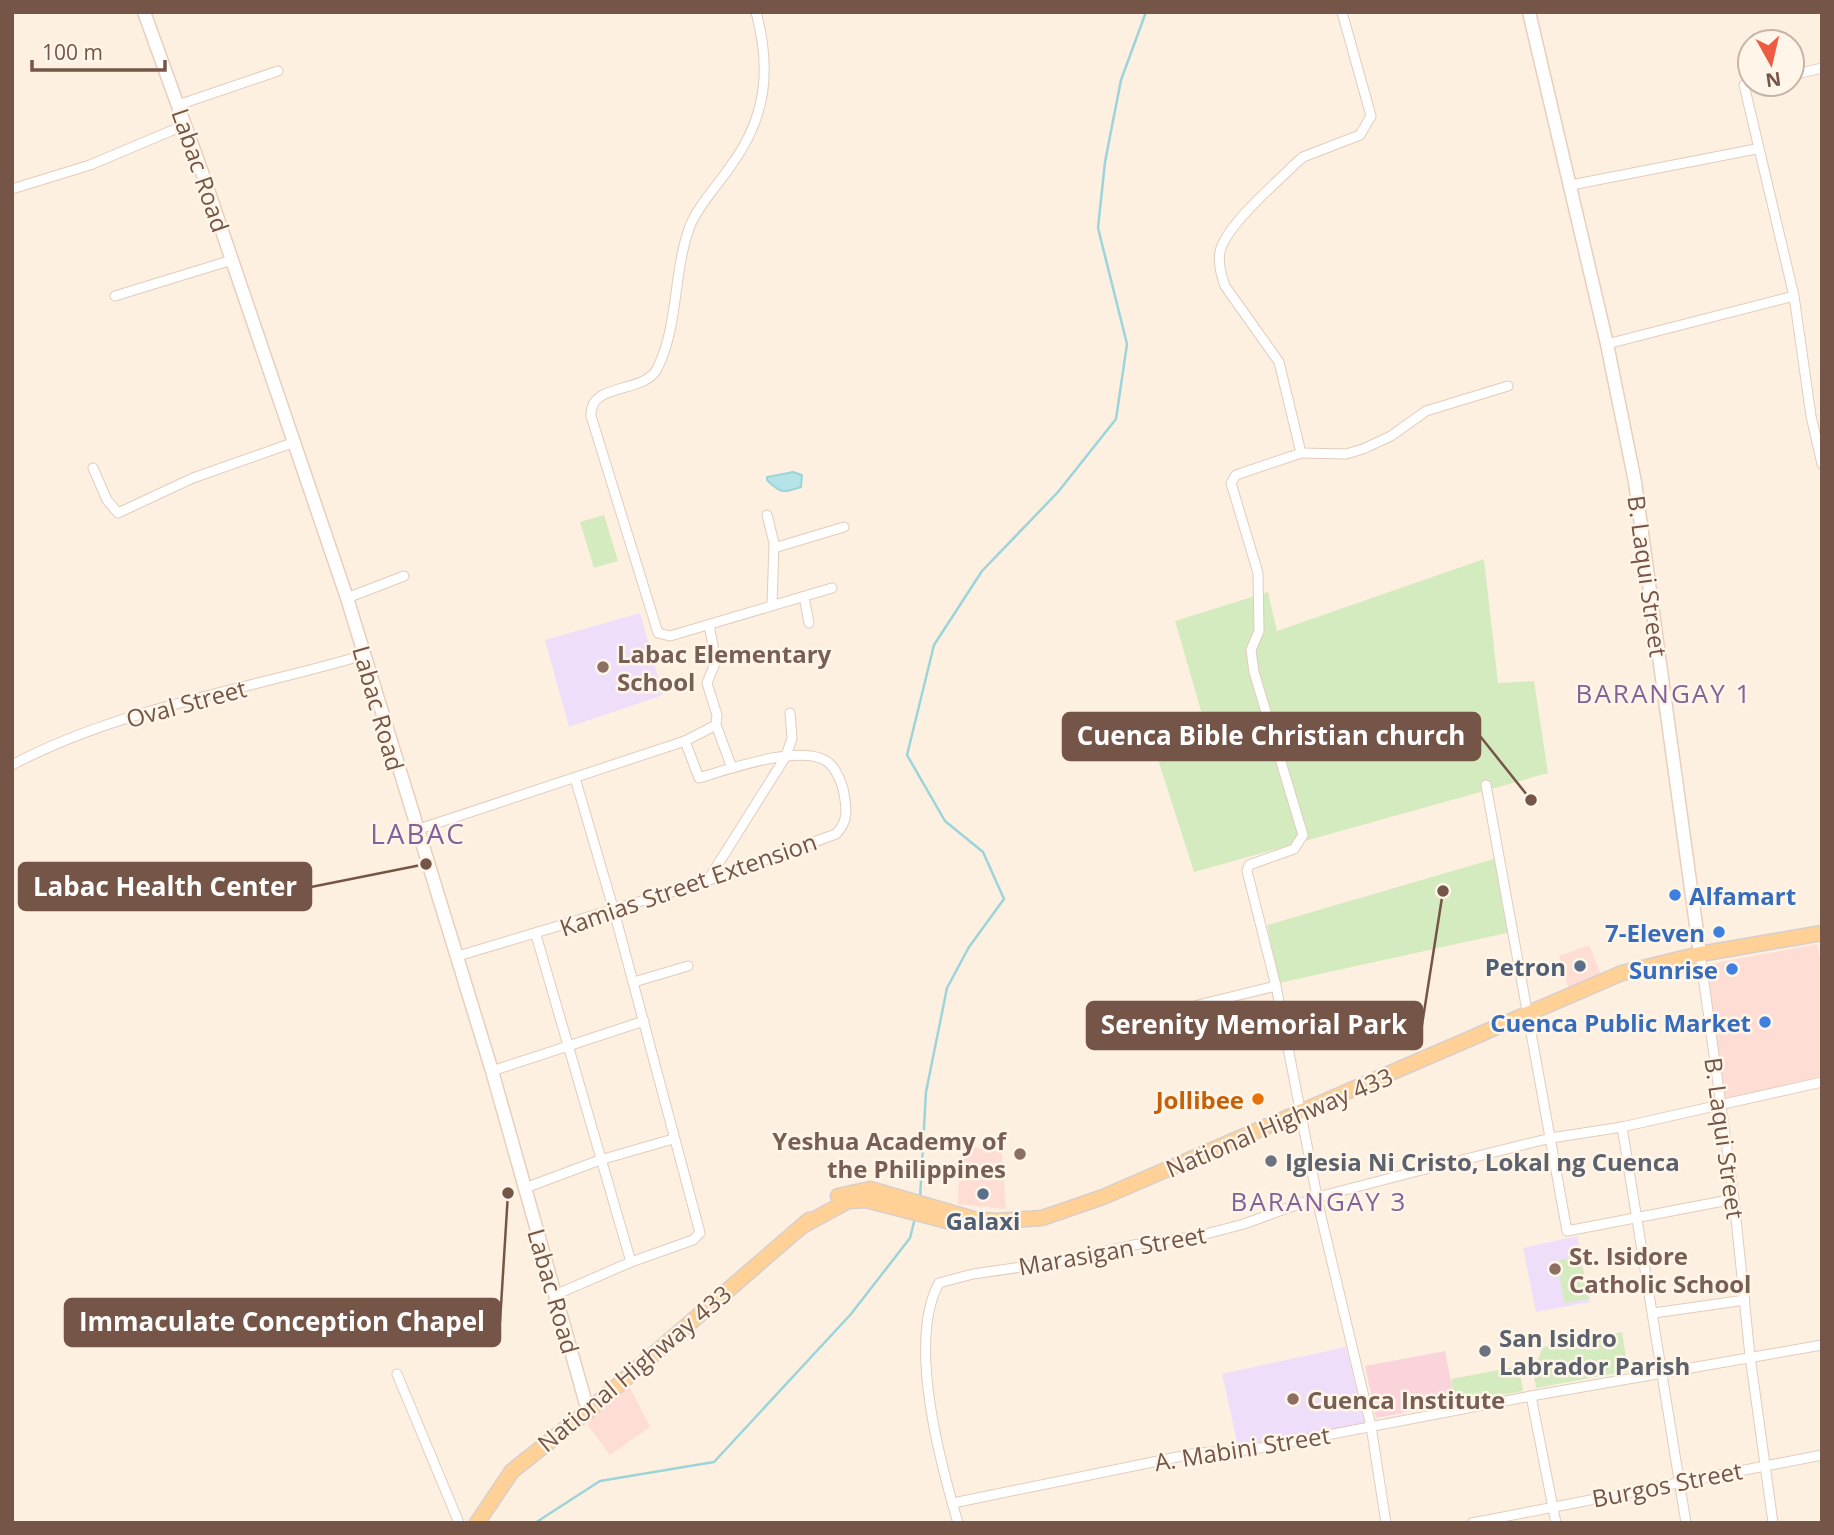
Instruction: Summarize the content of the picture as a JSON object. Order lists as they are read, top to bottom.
{
  "streets": {
    "main road": ["National Highway 433"],
    "street": [
      "Labac Road",
      "B. Laqui Street",
      "Oval Street",
      "Kamias Street Extension",
      "Marasigan Street",
      "A. Mabini Street",
      "Burgos Street"
    ]
  },
  "crossings": [
    ["Labac Road", "Oval Street"],
    ["Labac Road", "Kamias Street Extension"],
    ["Labac Road", "National Highway 433"],
    ["B. Laqui Street", "National Highway 433"],
    ["B. Laqui Street", "Marasigan Street"],
    ["B. Laqui Street", "A. Mabini Street"],
    ["B. Laqui Street", "Burgos Street"],
    ["Marasigan Street", "A. Mabini Street"]
  ],
  "districts": ["BARANGAY 1", "LABAC", "BARANGAY 3"],
  "places": [
    "Labac Elementary School",
    "Cuenca Bible Christian church",
    "Labac Health Center",
    "Serenity Memorial Park",
    "Alfamart",
    "7-Eleven",
    "Petron",
    "Sunrise",
    "Cuenca Public Market",
    "Jollibee",
    "Yeshua Academy of the Philippines",
    "Iglesia Ni Cristo, Lokal ng Cuenca",
    "Immaculate Conception Chapel",
    "Galaxi",
    "St. Isidore Catholic School",
    "San Isidro Labrador Parish",
    "Cuenca Institute"
  ],
  "scale_bar": "100 m",
  "north": "bottom"
}
